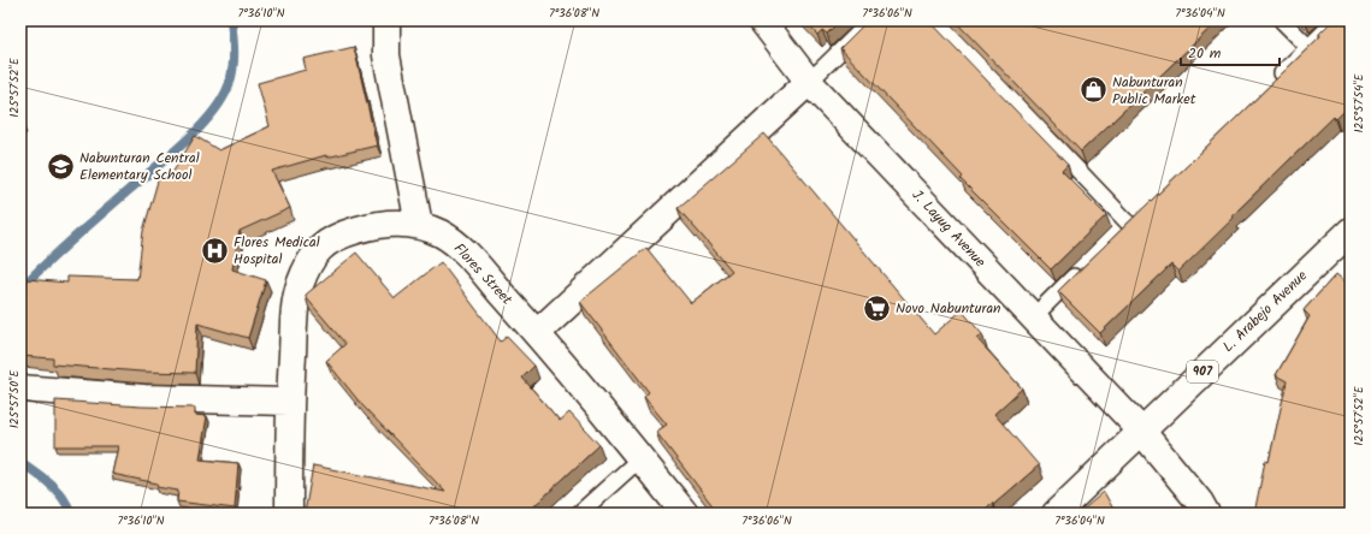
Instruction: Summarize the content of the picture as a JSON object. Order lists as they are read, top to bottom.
{
  "streets": {
    "street": [
      "J. Layug Avenue",
      "Flores Street",
      "L. Arabejo Avenue",
      "907"
    ]
  },
  "crossings": [
    ["J. Layug Avenue", "L. Arabejo Avenue"]
  ],
  "places": {
    "shop": ["Nabunturan Public Market"],
    "school or university": ["Nabunturan Central Elementary School"],
    "hospital": ["Flores Medical Hospital"],
    "supermarket": ["Novo Nabunturan"]
  },
  "scale_bar": "20 m",
  "coordinates": [
    "7°36'10\"N",
    "7°36'08\"N",
    "7°36'06\"N",
    "7°36'04\"N",
    "125°57'52\"E",
    "125°57'54\"E",
    "125°57'50\"E"
  ]
}
